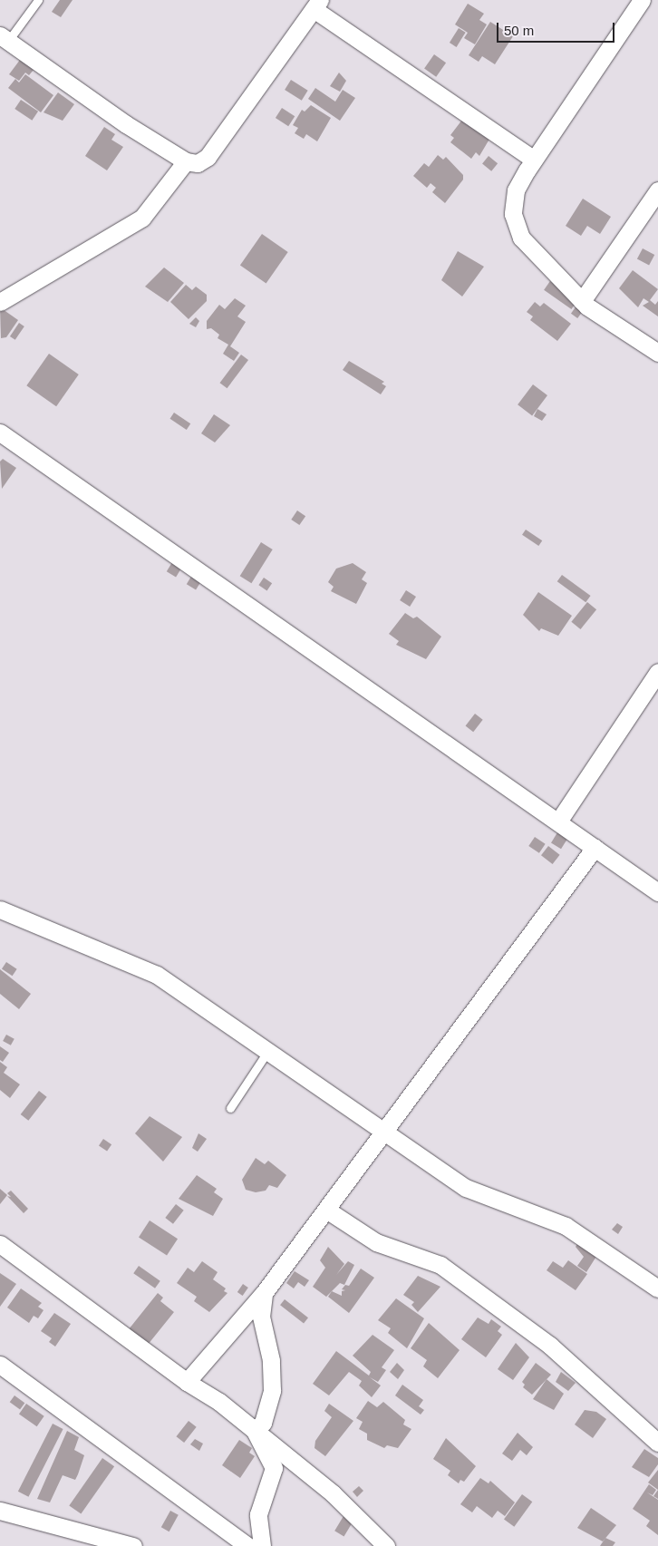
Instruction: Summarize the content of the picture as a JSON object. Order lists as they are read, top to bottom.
{
  "scale_bar": "50 m"
}
